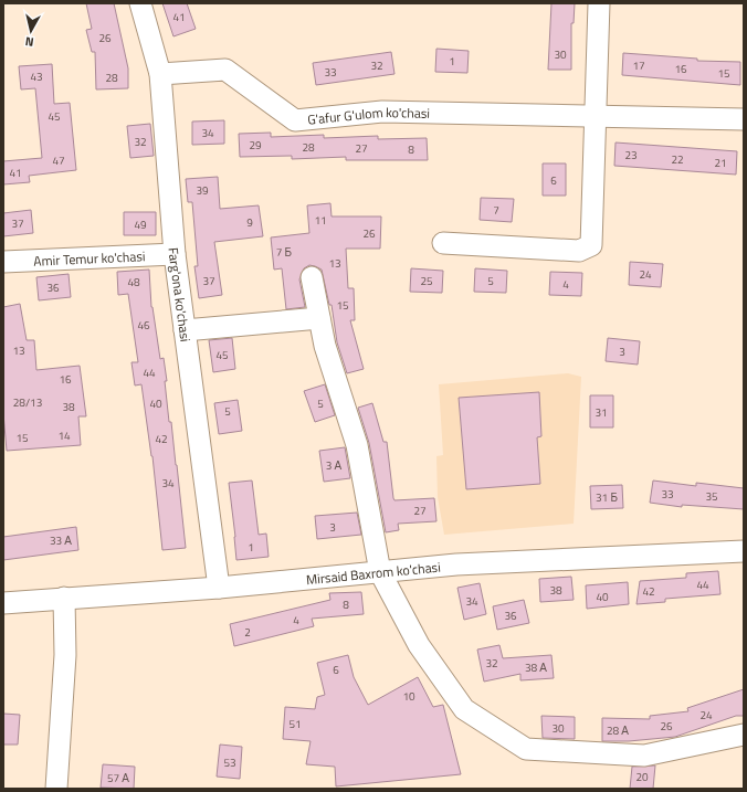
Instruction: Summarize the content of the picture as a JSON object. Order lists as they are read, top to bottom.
{
  "streets": {
    "street": [
      "G'afur G'ulom ko'chasi",
      "Amir Temur ko'chasi",
      "Farg'ona ko'chasi",
      "Mirsaid Baxrom ko'chasi"
    ]
  },
  "crossings": [
    ["G'afur G'ulom ko'chasi", "Farg'ona ko'chasi"],
    ["Amir Temur ko'chasi", "Farg'ona ko'chasi"],
    ["Farg'ona ko'chasi", "Mirsaid Baxrom ko'chasi"]
  ],
  "house_numbers": [
    "41",
    "26",
    "30",
    "1",
    "32",
    "17",
    "16",
    "33",
    "15",
    "43",
    "28",
    "45",
    "34",
    "32",
    "29",
    "28",
    "27",
    "8",
    "23",
    "22",
    "47",
    "21",
    "41",
    "6",
    "39",
    "7",
    "11",
    "9",
    "37",
    "49",
    "26",
    "7 Б",
    "13",
    "24",
    "37",
    "25",
    "5",
    "48",
    "4",
    "36",
    "15",
    "46",
    "13",
    "3",
    "45",
    "44",
    "16",
    "28/13",
    "40",
    "5",
    "38",
    "5",
    "31",
    "14",
    "15",
    "42",
    "3 А",
    "34",
    "33",
    "35",
    "31 Б",
    "27",
    "3",
    "33 А",
    "1",
    "44",
    "38",
    "42",
    "40",
    "34",
    "8",
    "36",
    "4",
    "2",
    "32",
    "38 А",
    "6",
    "10",
    "24",
    "51",
    "26",
    "30",
    "28 А",
    "53",
    "20",
    "57 А"
  ],
  "north": "bottom"
}
